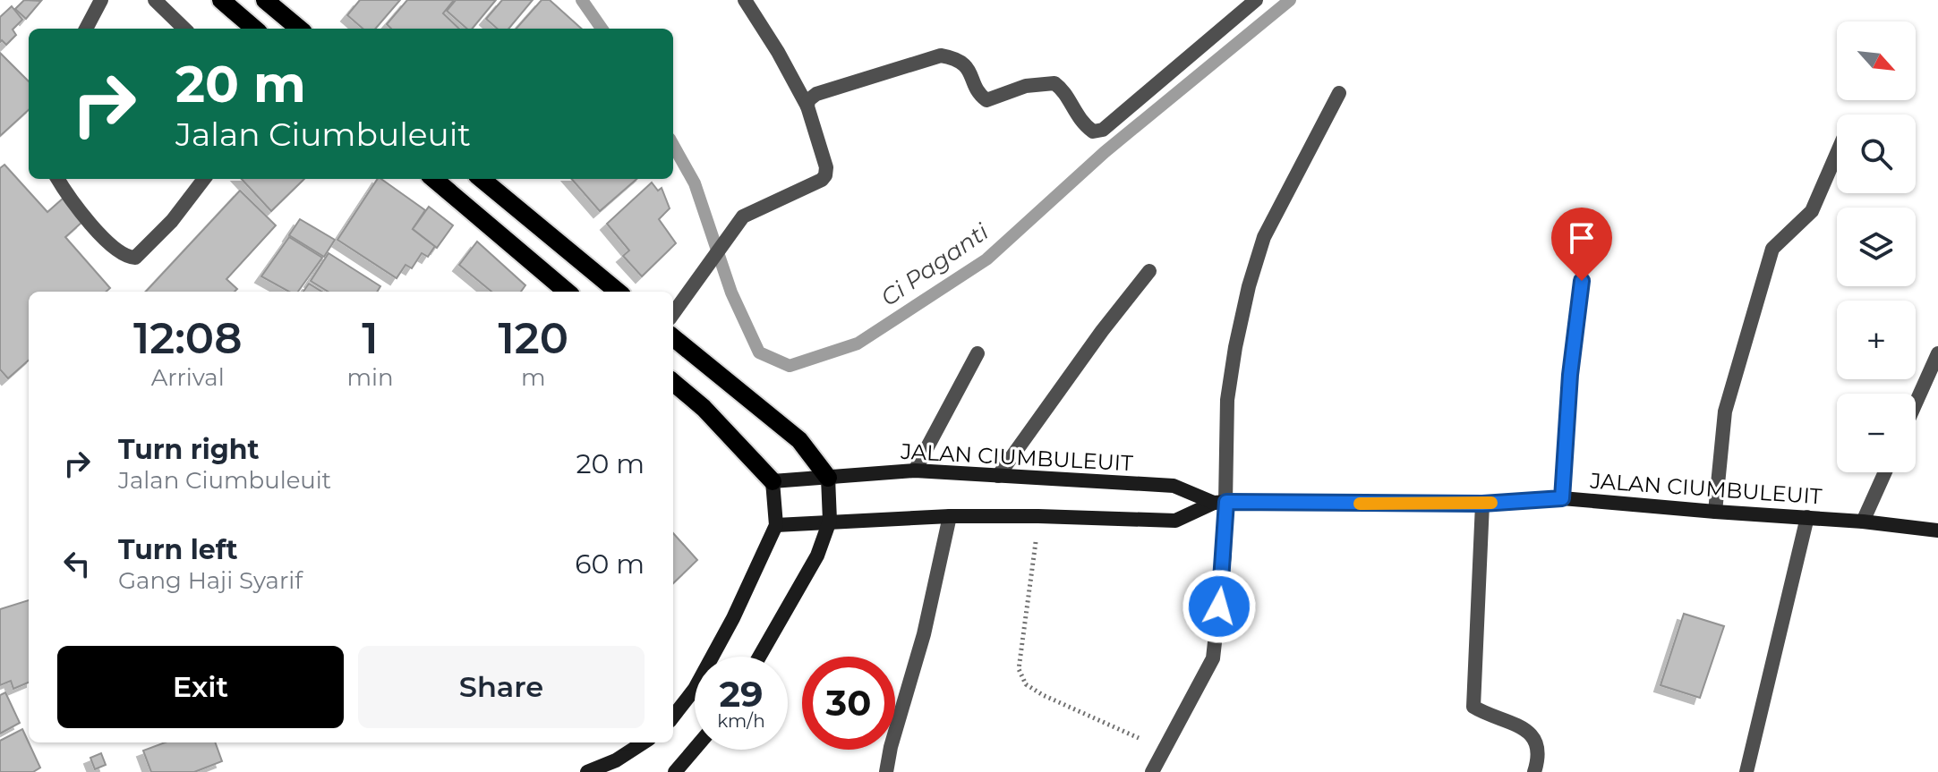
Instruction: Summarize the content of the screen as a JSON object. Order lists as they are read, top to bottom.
{
  "streets": {
    "main road": ["JALAN CIUMBULEUIT"]
  },
  "water": ["Ci Paganti"],
  "north": "bottom right",
  "page": {
    "map_buttons": ["+", "−"],
    "turn": ["20 m", "Jalan Ciumbuleuit"],
    "eta": [
      "12:08",
      "Arrival",
      "1",
      "min",
      "120",
      "m"
    ],
    "list": [
      {
        "name": "Turn right",
        "note": "Jalan Ciumbuleuit",
        "value": "20 m"
      },
      {
        "name": "Turn left",
        "note": "Gang Haji Syarif",
        "value": "60 m"
      }
    ],
    "buttons": ["Exit", "Share"],
    "speed": "29 km/h",
    "limit": "30"
  }
}
